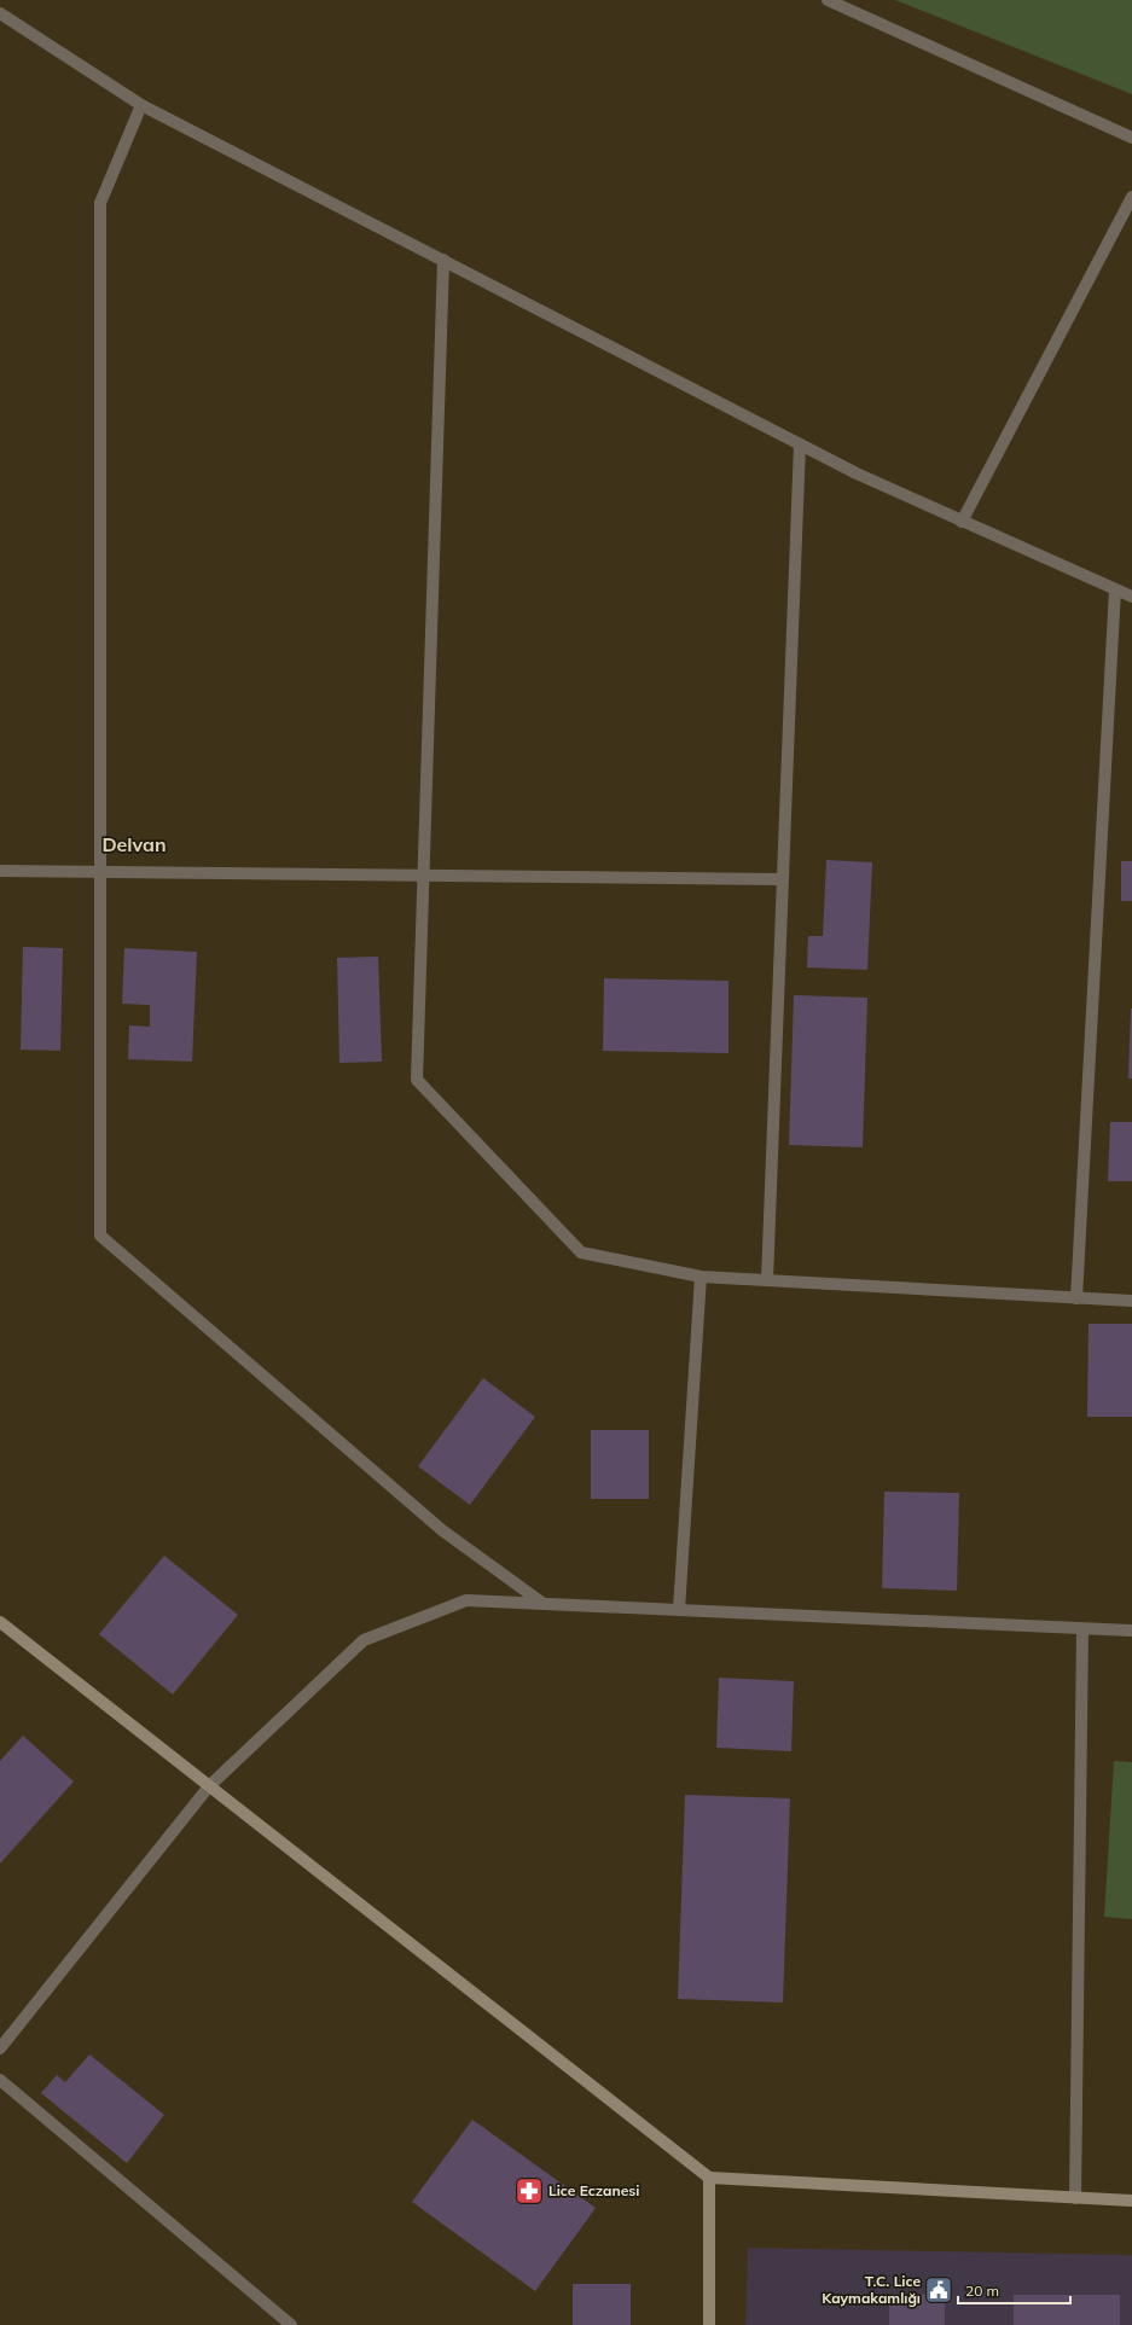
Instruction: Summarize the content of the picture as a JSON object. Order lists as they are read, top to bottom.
{
  "districts": ["Delvan"],
  "places": {
    "pharmacy": ["Lice Eczanesi"],
    "public building": ["T.C. Lice Kaymakamlığı"]
  },
  "scale_bar": "20 m"
}
